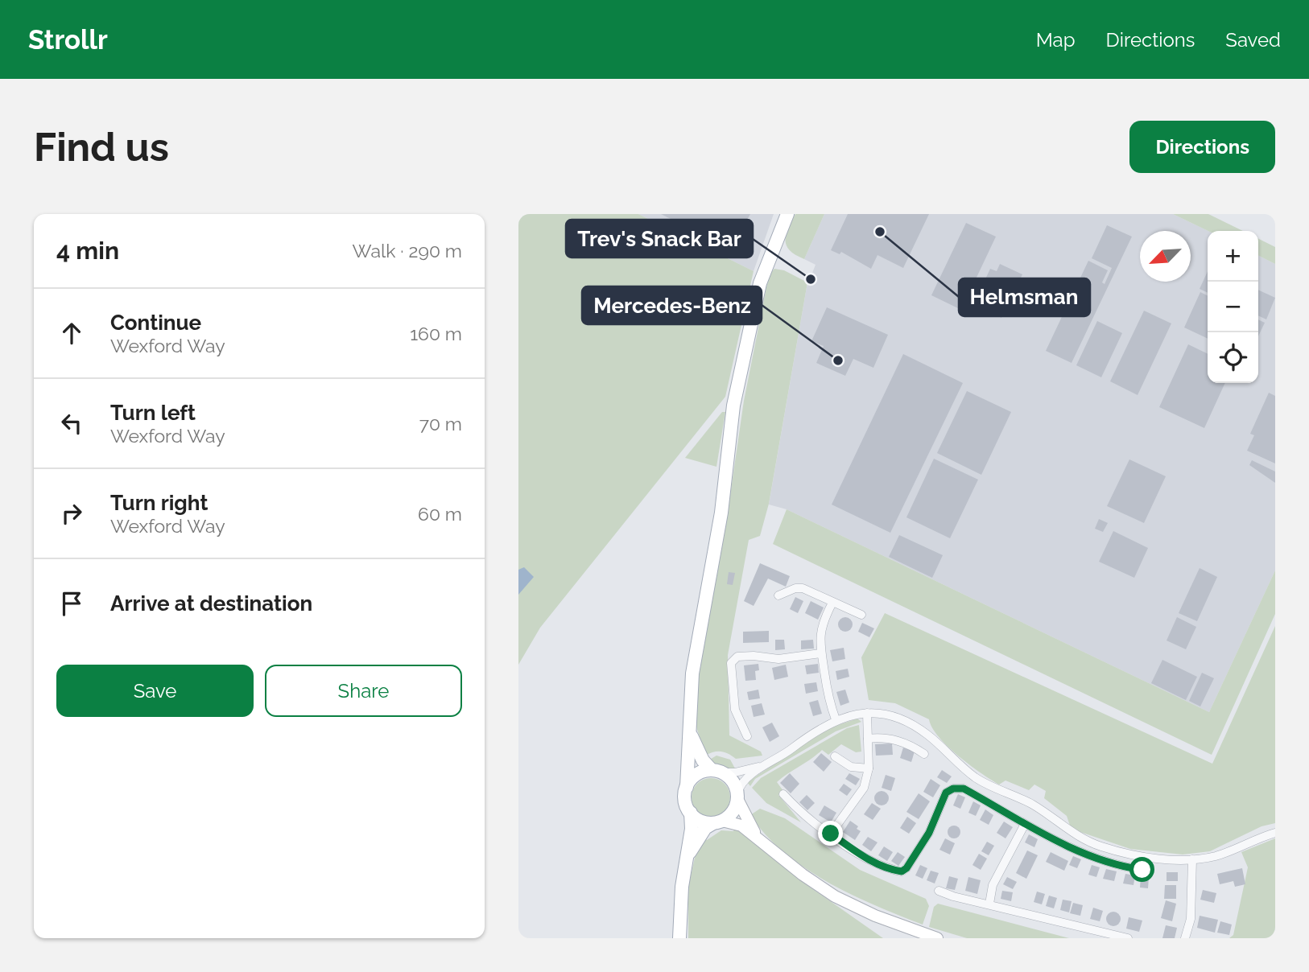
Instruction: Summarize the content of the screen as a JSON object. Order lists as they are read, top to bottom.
{
  "places": ["Helmsman", "Trev's Snack Bar", "Mercedes-Benz"],
  "north": "bottom left",
  "page": {
    "header": "Strollr",
    "nav": ["Map", "Directions", "Saved"],
    "buttons": [
      "Directions",
      ["Save", "Share"]
    ],
    "title": "Find us",
    "heading": ["4 min", "Walk · 290 m"],
    "map_buttons": ["+", "−"],
    "list": [
      ["Continue", "Wexford Way", "160 m"],
      ["Turn left", "Wexford Way", "70 m"],
      ["Turn right", "Wexford Way", "60 m"],
      "Arrive at destination"
    ]
  }
}
